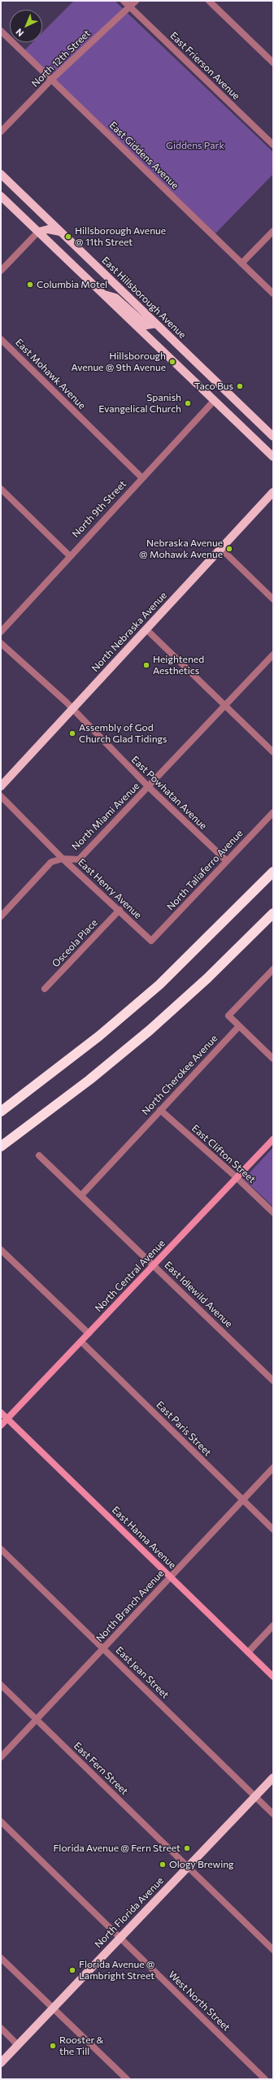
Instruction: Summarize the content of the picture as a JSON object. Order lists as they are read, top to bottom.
{
  "streets": {
    "main road": ["East Hillsborough Avenue", "North Nebraska Avenue", "North Florida Avenue"],
    "street": [
      "North 12th Street",
      "East Frierson Avenue",
      "East Giddens Avenue",
      "East Mohawk Avenue",
      "North 9th Street",
      "East Powhatan Avenue",
      "North Miami Avenue",
      "North Taliaferro Avenue",
      "East Henry Avenue",
      "Osceola Place",
      "North Cherokee Avenue",
      "East Clifton Street",
      "North Central Avenue",
      "East Idlewild Avenue",
      "East Paris Street",
      "East Hanna Avenue",
      "North Branch Avenue",
      "East Jean Street",
      "East Fern Street",
      "West North Street"
    ]
  },
  "crossings": [
    ["North 12th Street", "East Frierson Avenue"],
    ["North 12th Street", "East Giddens Avenue"],
    ["East Mohawk Avenue", "North 9th Street"],
    ["North Nebraska Avenue", "East Powhatan Avenue"],
    ["East Powhatan Avenue", "North Miami Avenue"],
    ["East Powhatan Avenue", "North Taliaferro Avenue"],
    ["North Miami Avenue", "East Henry Avenue"],
    ["North Taliaferro Avenue", "East Henry Avenue"],
    ["East Henry Avenue", "Osceola Place"],
    ["North Cherokee Avenue", "East Clifton Street"],
    ["North Cherokee Avenue", "East Idlewild Avenue"],
    ["East Clifton Street", "North Central Avenue"],
    ["North Central Avenue", "East Idlewild Avenue"],
    ["North Central Avenue", "East Paris Street"],
    ["North Central Avenue", "East Hanna Avenue"],
    ["East Paris Street", "North Branch Avenue"],
    ["East Hanna Avenue", "North Branch Avenue"],
    ["North Branch Avenue", "East Jean Street"],
    ["North Branch Avenue", "East Fern Street"],
    ["East Jean Street", "North Florida Avenue"],
    ["East Fern Street", "North Florida Avenue"],
    ["North Florida Avenue", "West North Street"]
  ],
  "parks": ["Giddens Park"],
  "places": [
    "Hillsborough Avenue @ 11th Street",
    "Columbia Motel",
    "Hillsborough Avenue @ 9th Avenue",
    "Taco Bus",
    "Spanish Evangelical Church",
    "Nebraska Avenue @ Mohawk Avenue",
    "Heightened Aesthetics",
    "Assembly of God Church Glad Tidings",
    "Florida Avenue @ Fern Street",
    "Ology Brewing",
    "Florida Avenue @ Lambright Street",
    "Rooster & the Till"
  ],
  "north": "bottom left"
}
